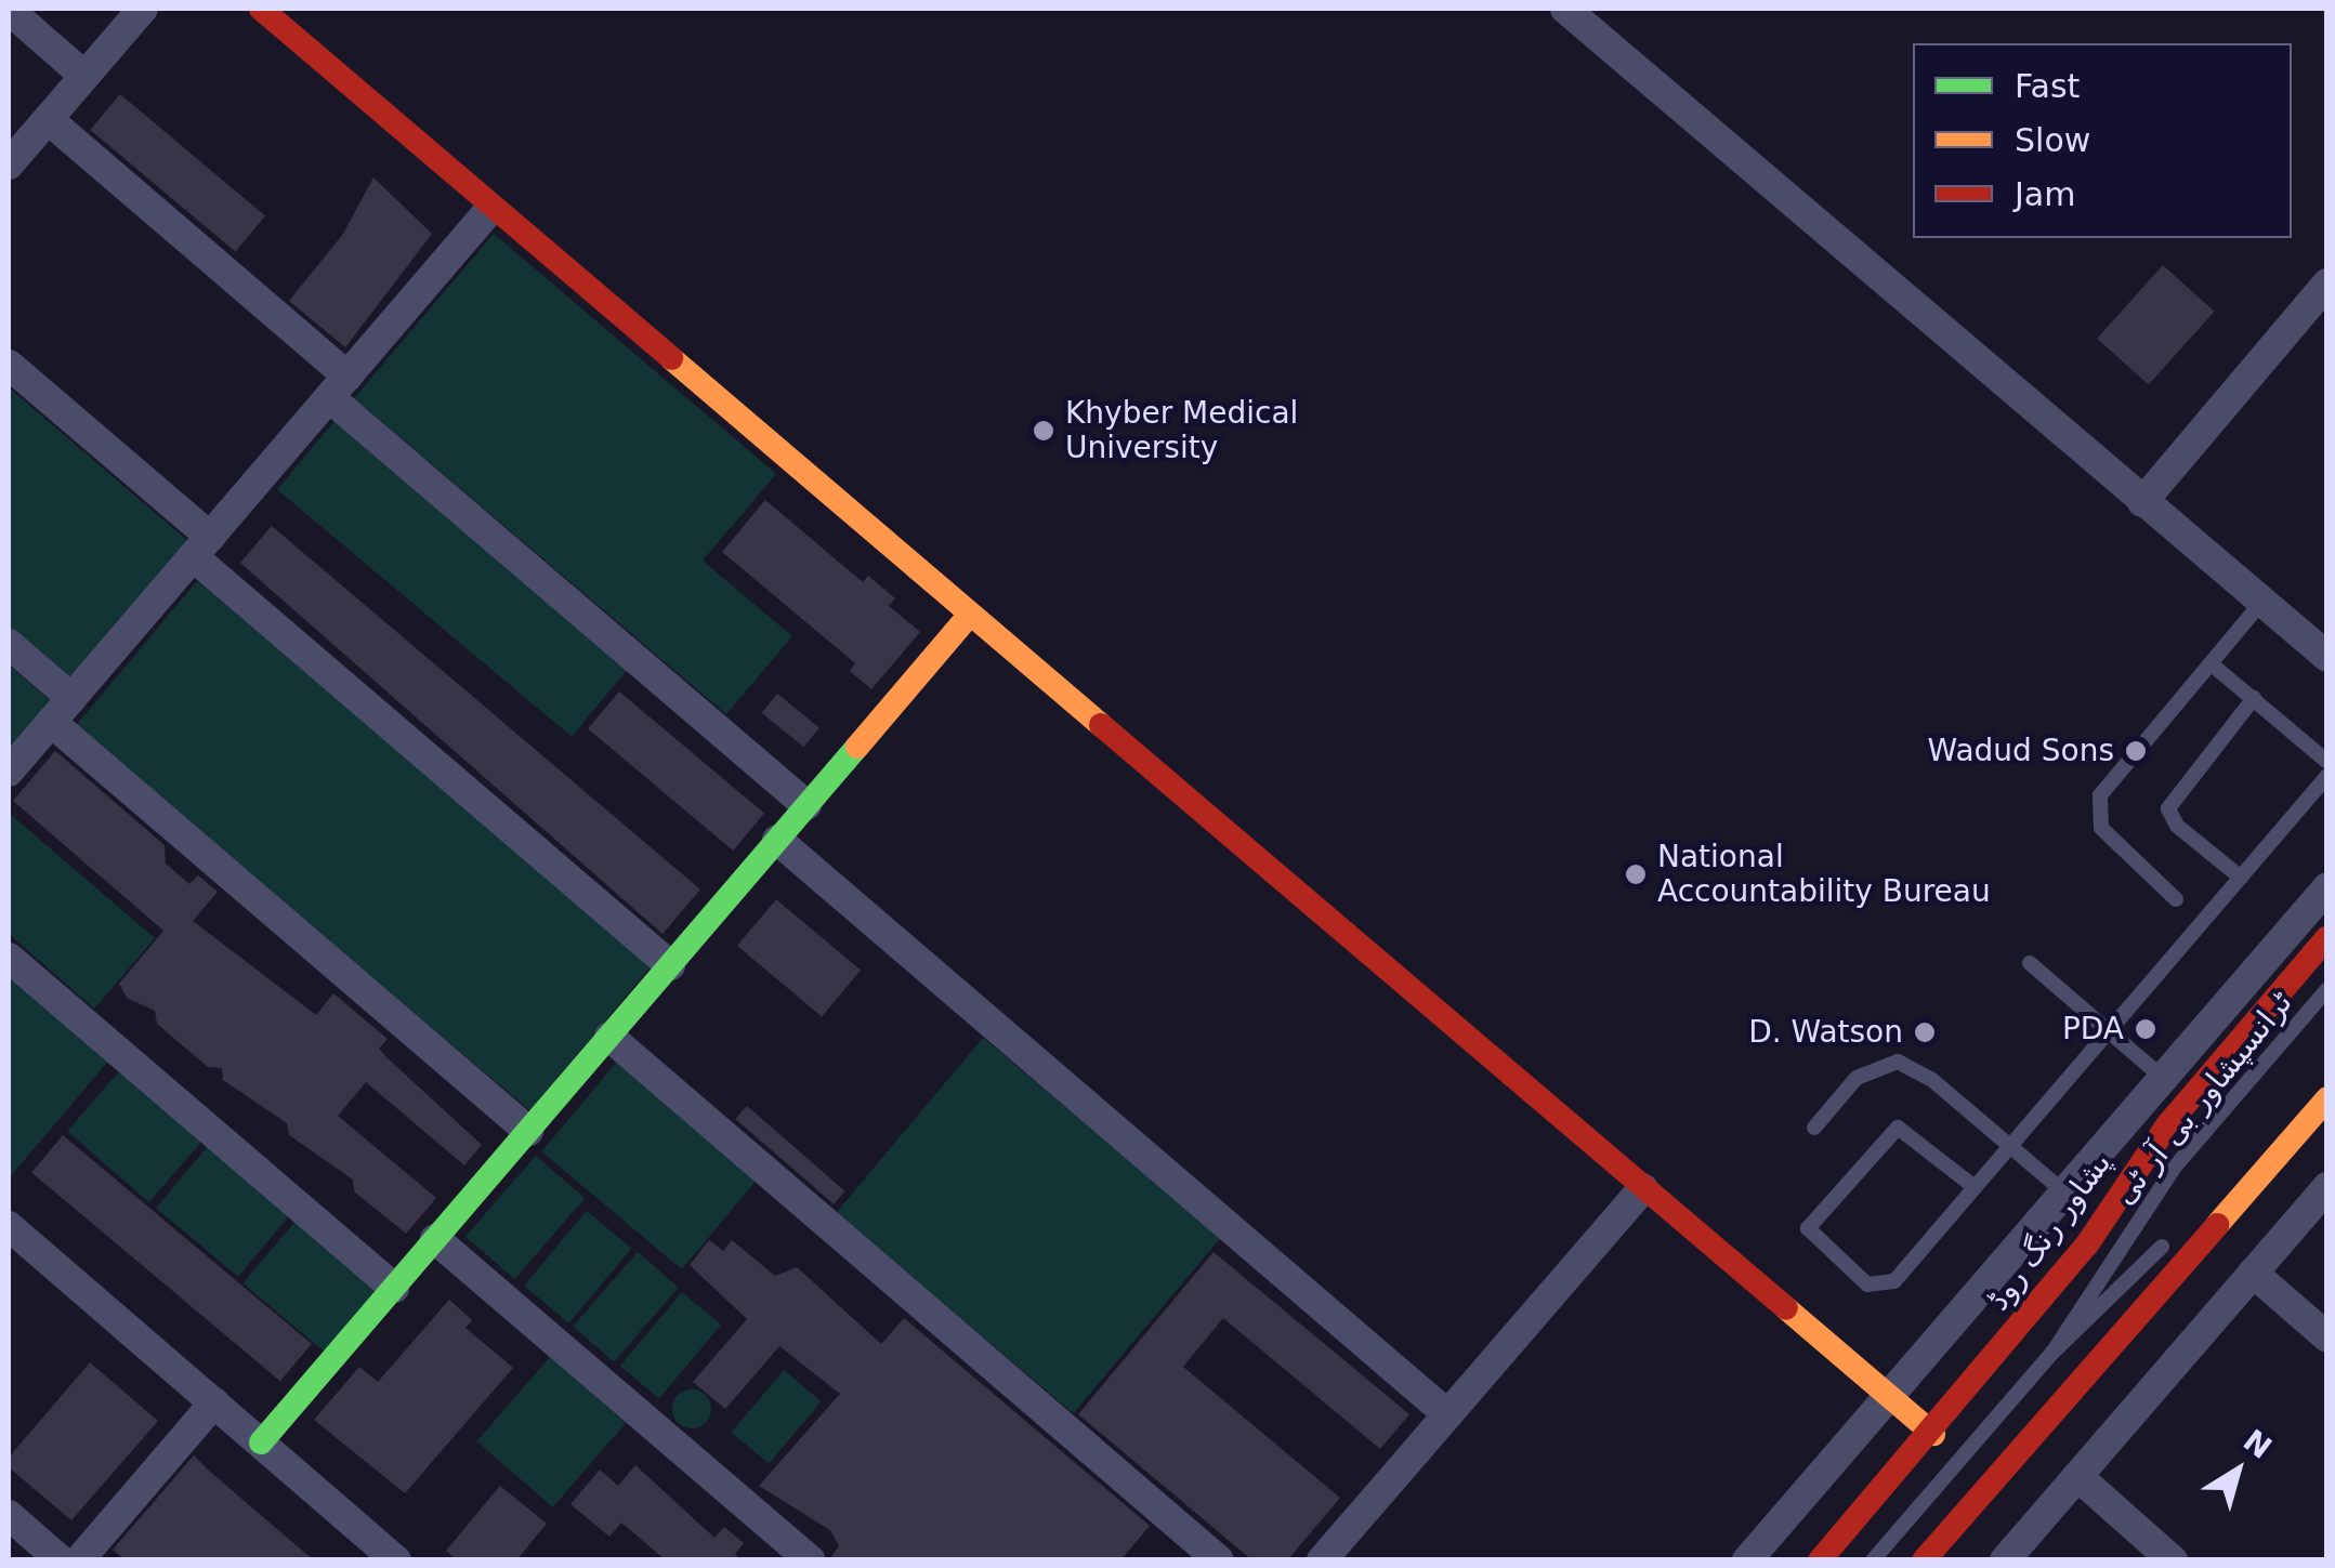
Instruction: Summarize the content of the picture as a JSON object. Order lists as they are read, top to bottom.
{
  "streets": {
    "main road": ["پشاور رنگ روڈ"],
    "lane": ["ٹرانسپشاور بی آر ٹی"]
  },
  "places": [
    "Khyber Medical University",
    "Wadud Sons",
    "National Accountability Bureau",
    "PDA",
    "D. Watson"
  ],
  "legend": ["Fast", "Slow", "Jam"],
  "north": "top right"
}
